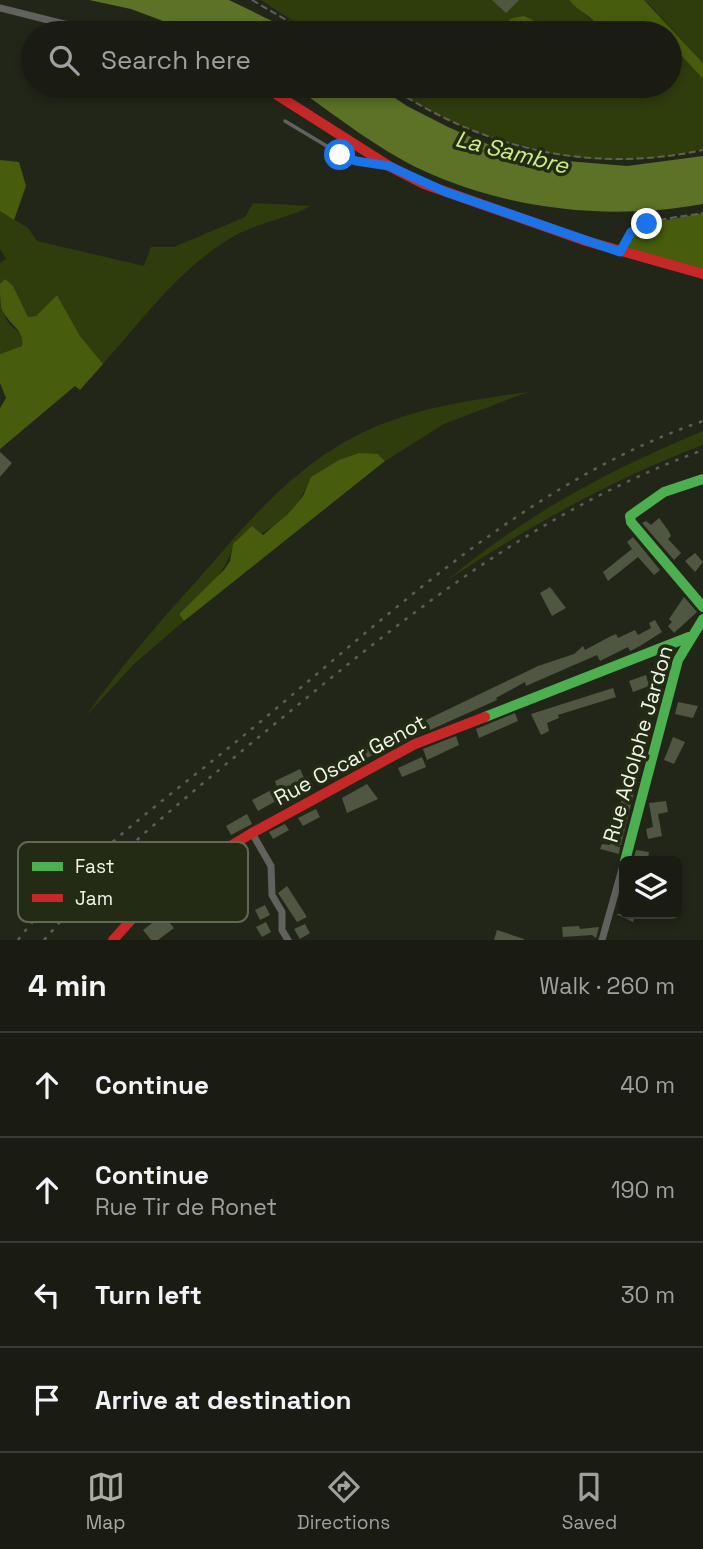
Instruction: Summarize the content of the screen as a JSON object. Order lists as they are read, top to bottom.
{
  "streets": {
    "street": ["Rue Adolphe Jardon", "Rue Oscar Genot"]
  },
  "crossings": [
    ["Rue Adolphe Jardon", "Rue Oscar Genot"]
  ],
  "water": ["La Sambre"],
  "legend": ["Fast", "Jam"],
  "page": {
    "search": "Search here",
    "heading": ["4 min", "Walk · 260 m"],
    "list": [
      ["Continue", "40 m"],
      ["Continue", "Rue Tir de Ronet", "190 m"],
      ["Turn left", "30 m"],
      "Arrive at destination"
    ],
    "nav": ["Map", "Directions", "Saved"]
  }
}
